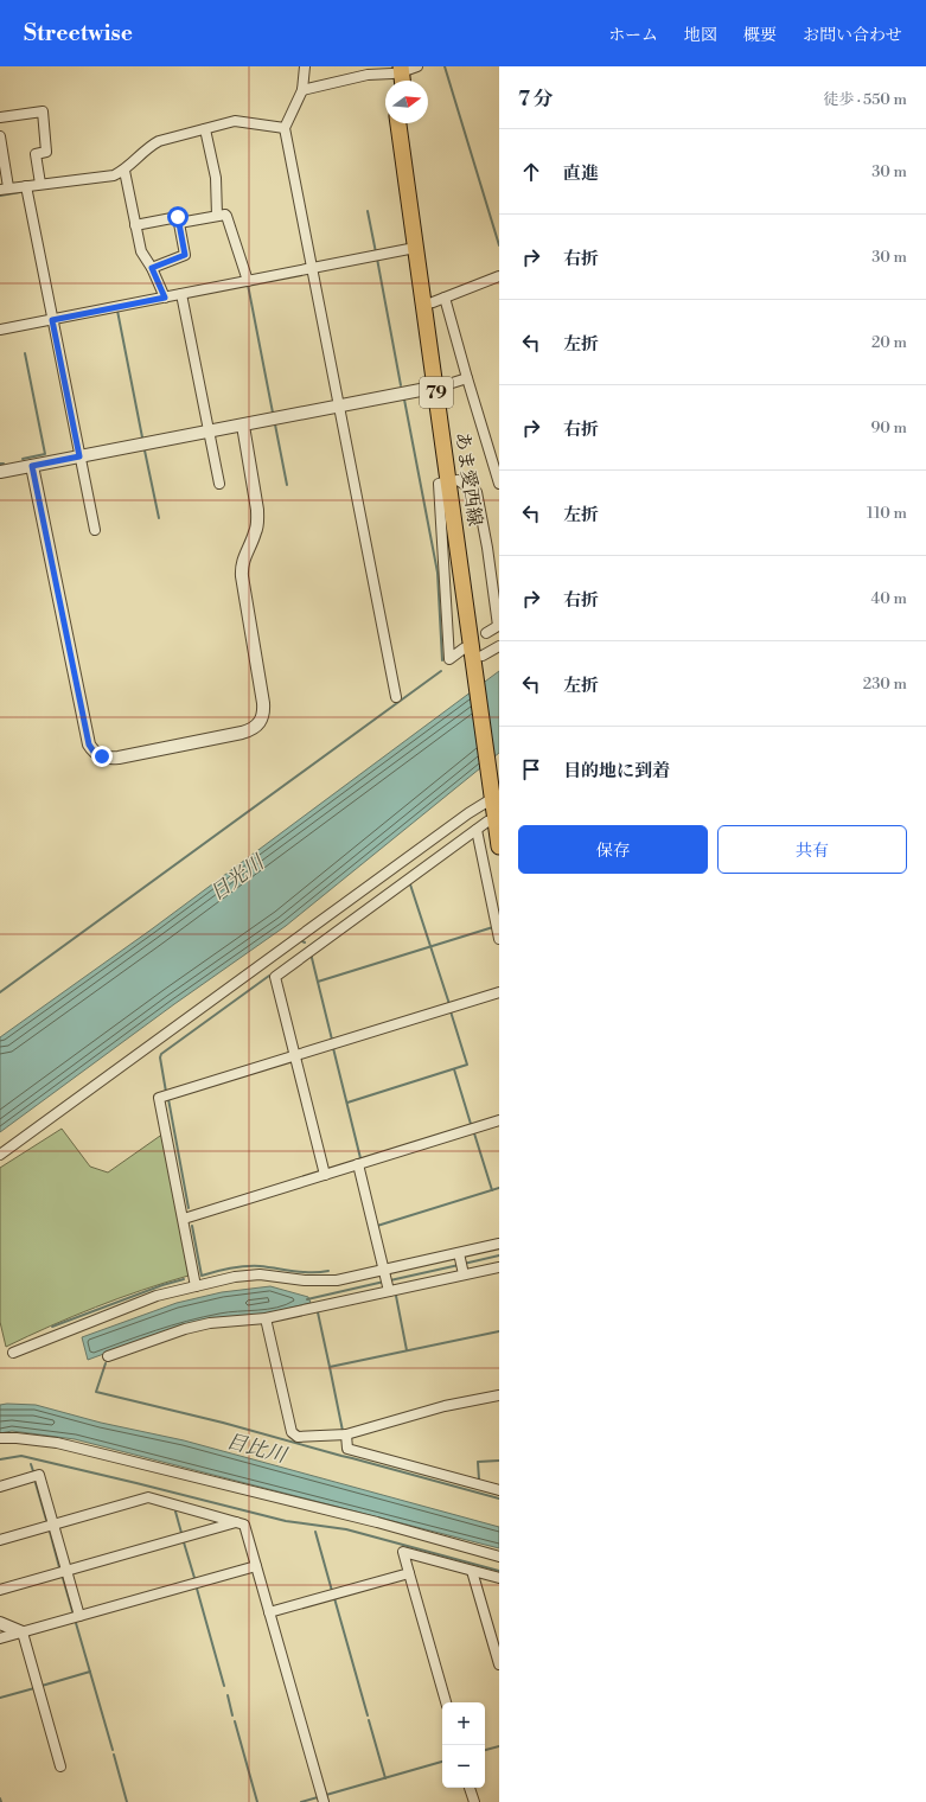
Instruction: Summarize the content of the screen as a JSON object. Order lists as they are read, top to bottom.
{
  "streets": {
    "main road": ["79", "あま愛西線"]
  },
  "water": ["日光川", "目比川"],
  "north": "right",
  "page": {
    "header": "Streetwise",
    "nav": [
      "ホーム",
      "地図",
      "概要",
      "お問い合わせ"
    ],
    "heading": ["7 分", "徒歩 · 550 m"],
    "list": [
      ["直進", "30 m"],
      ["右折", "30 m"],
      ["左折", "20 m"],
      ["右折", "90 m"],
      ["左折", "110 m"],
      ["右折", "40 m"],
      ["左折", "230 m"],
      "目的地に到着"
    ],
    "buttons": ["保存", "共有"],
    "map_buttons": ["+", "−"]
  }
}
